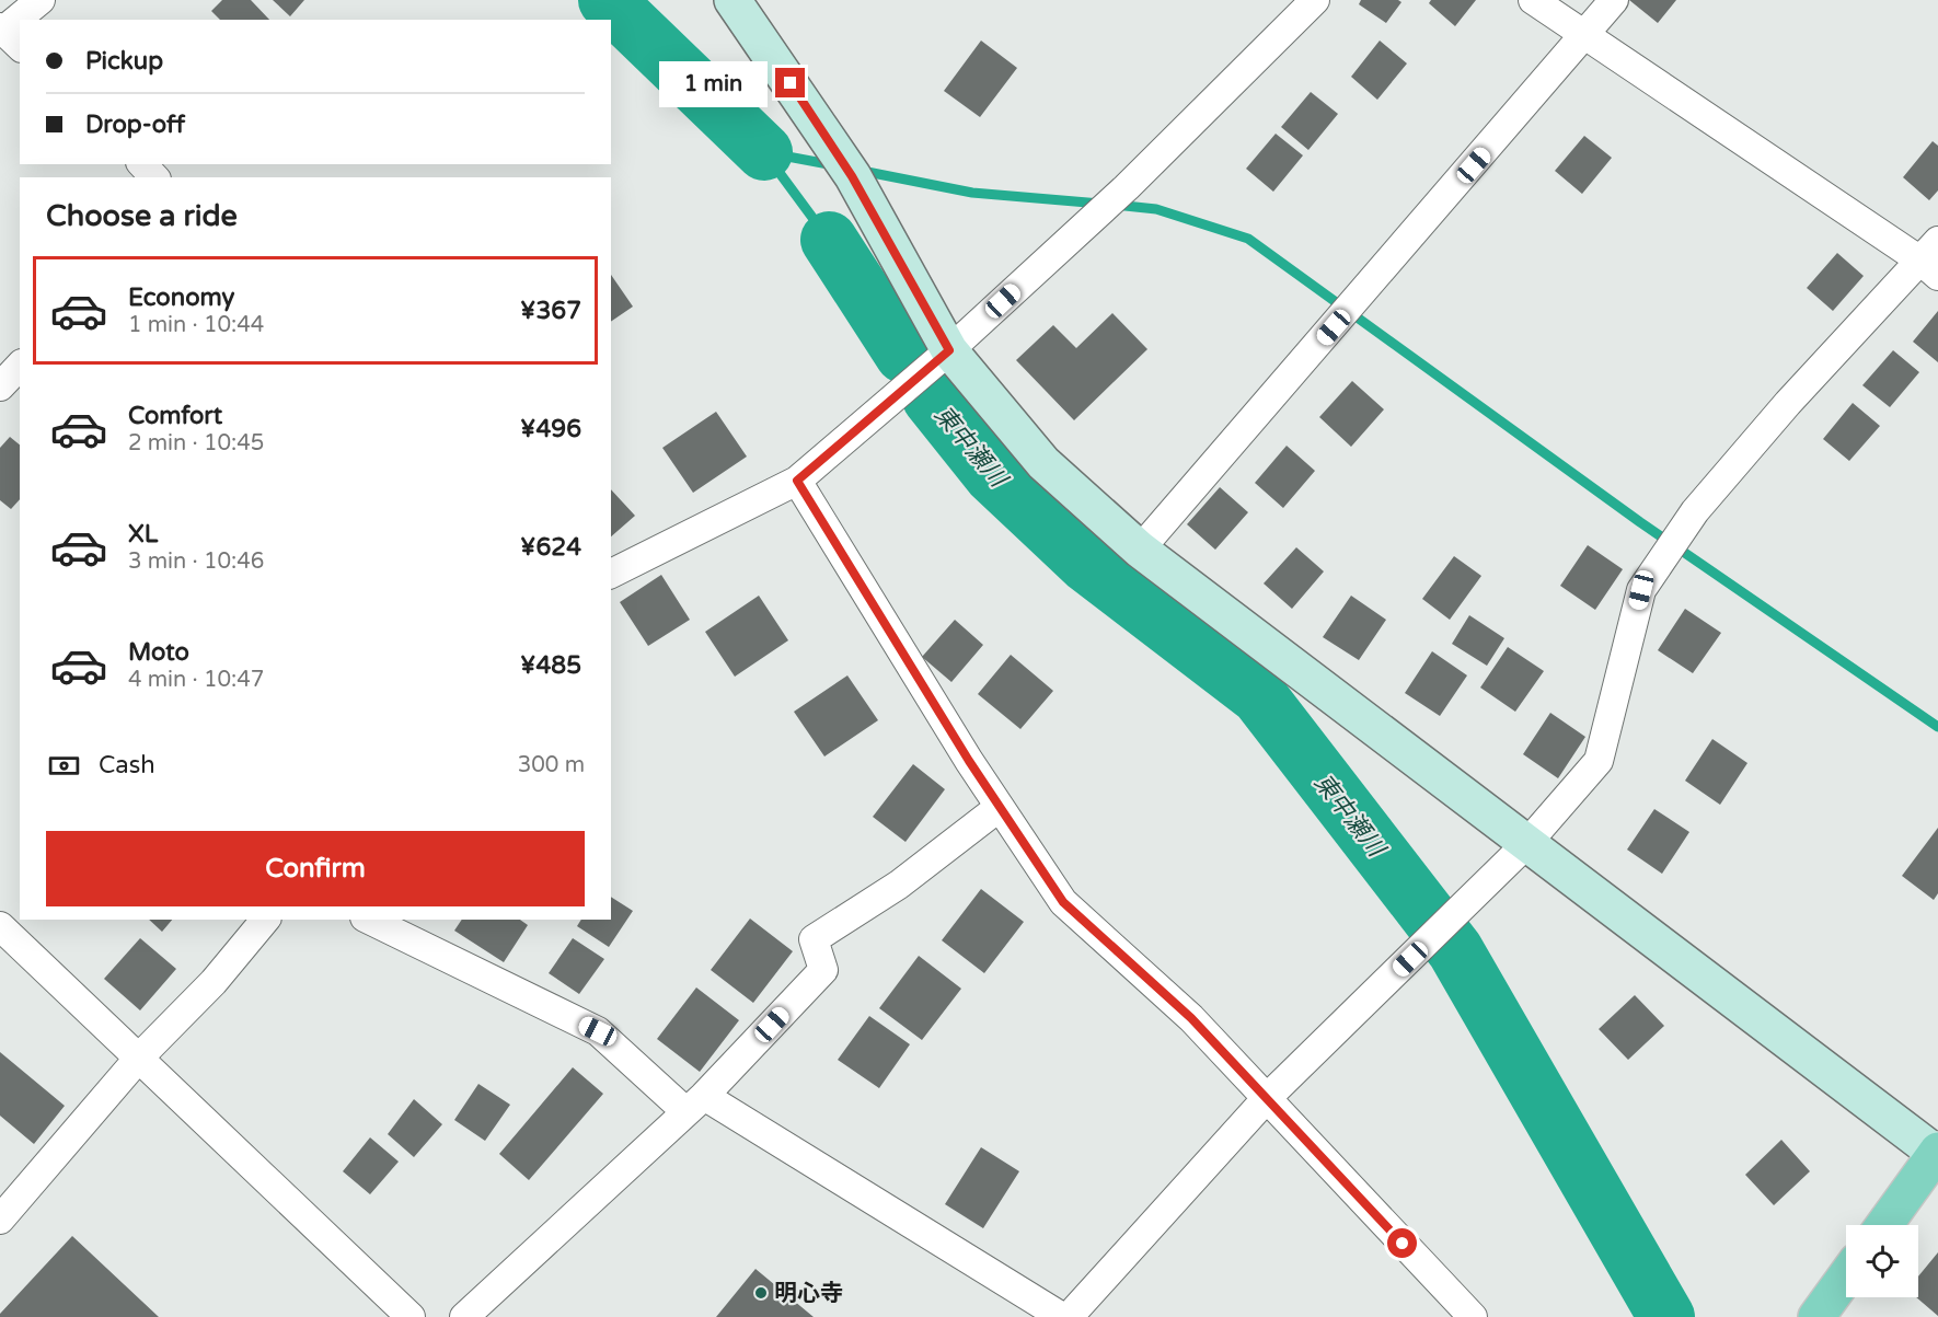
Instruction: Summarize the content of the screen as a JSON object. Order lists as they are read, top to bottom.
{
  "water": ["東中瀬川"],
  "places": ["明心寺"],
  "page": {
    "banner": ["Pickup", "Drop-off"],
    "bubble": "1 min",
    "heading": "Choose a ride",
    "list": [
      {
        "name": "Economy",
        "note": "1 min · 10:44",
        "value": "¥367"
      },
      {
        "name": "Comfort",
        "note": "2 min · 10:45",
        "value": "¥496"
      },
      {
        "name": "XL",
        "note": "3 min · 10:46",
        "value": "¥624"
      },
      {
        "name": "Moto",
        "note": "4 min · 10:47",
        "value": "¥485"
      }
    ],
    "pay": ["Cash", "300 m"],
    "buttons": "Confirm"
  }
}
